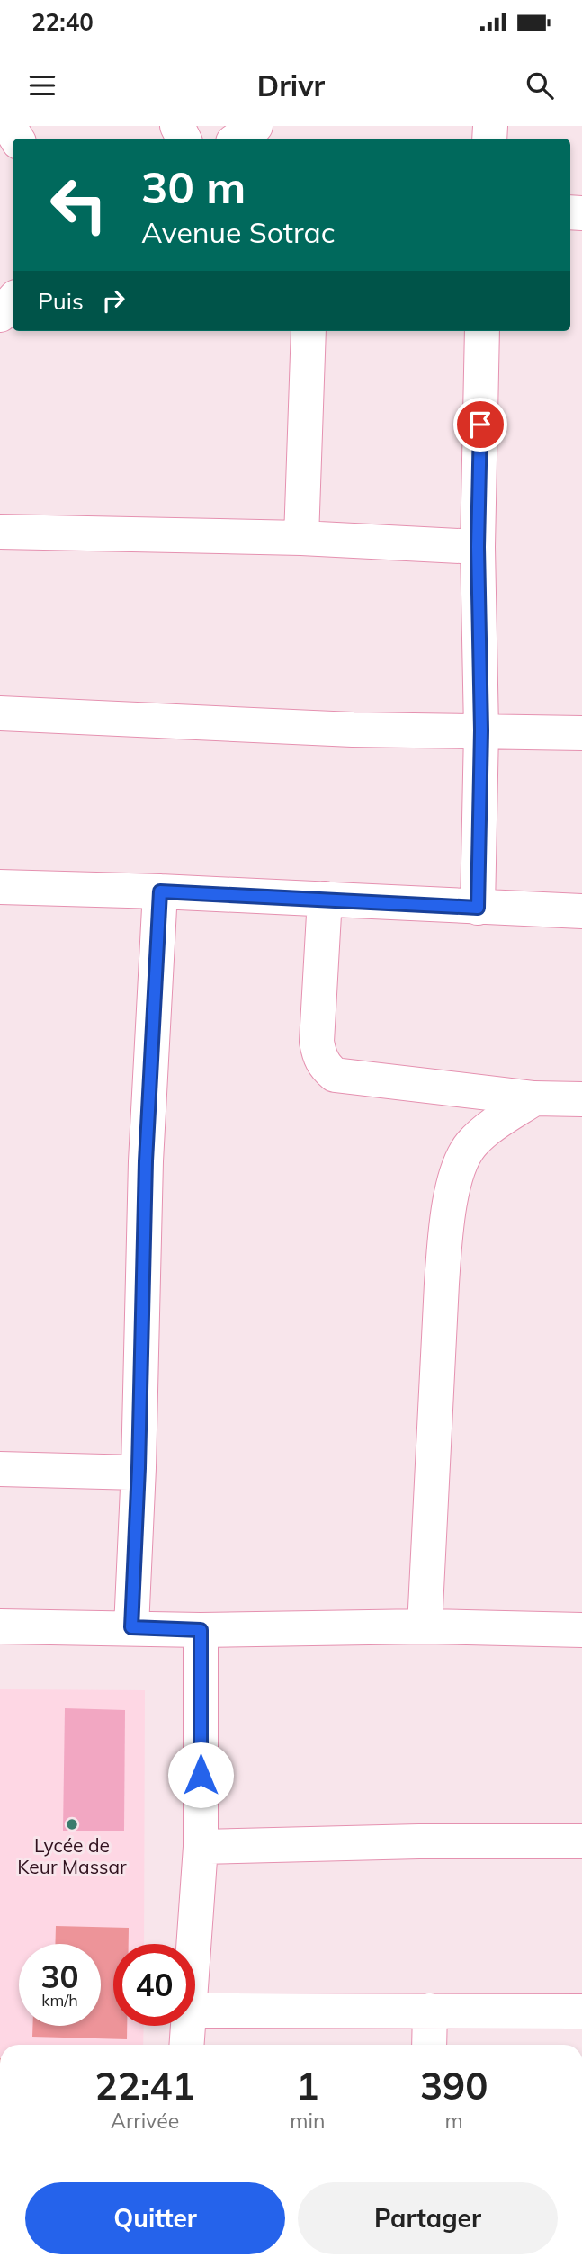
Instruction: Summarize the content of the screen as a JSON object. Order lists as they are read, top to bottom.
{
  "places": ["Lycée de Keur Massar"],
  "page": {
    "status": "22:40",
    "header": "Drivr",
    "turn": ["30 m", "Avenue Sotrac"],
    "then": "Puis",
    "speed": "30 km/h",
    "limit": "40",
    "eta": [
      "22:41",
      "Arrivée",
      "1",
      "min",
      "390",
      "m"
    ],
    "buttons": ["Quitter", "Partager"]
  }
}
